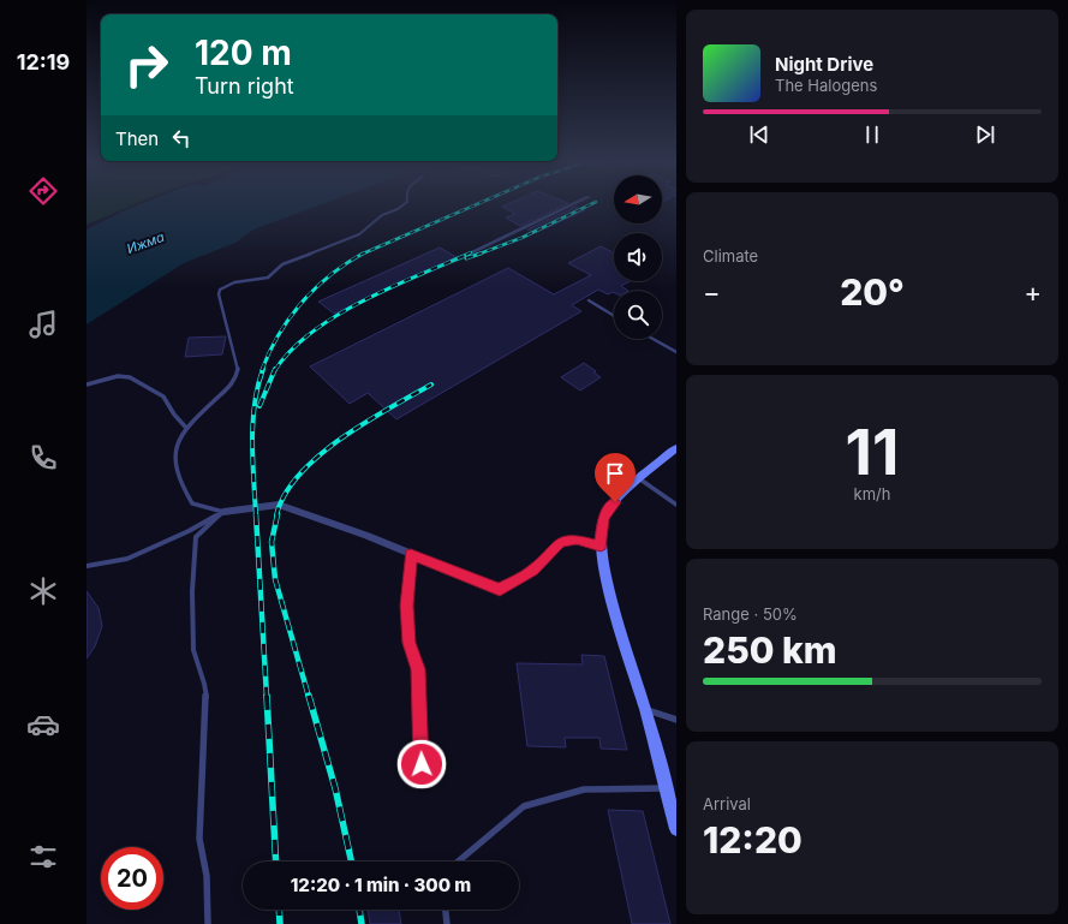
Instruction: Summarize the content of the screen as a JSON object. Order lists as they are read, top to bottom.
{
  "water": ["Ижма"],
  "north": "left",
  "page": {
    "tabs": "12:19",
    "turn": ["120 m", "Turn right"],
    "song": ["Night Drive", "The Halogens"],
    "then": "Then",
    "tile": [
      "Climate",
      ["11", "km/h"],
      ["Range · 50%", "250 km"],
      ["Arrival", "12:20"]
    ],
    "heat": ["−", "20°", "+"],
    "limit": "20",
    "trip": "12:20 · 1 min · 300 m"
  }
}
